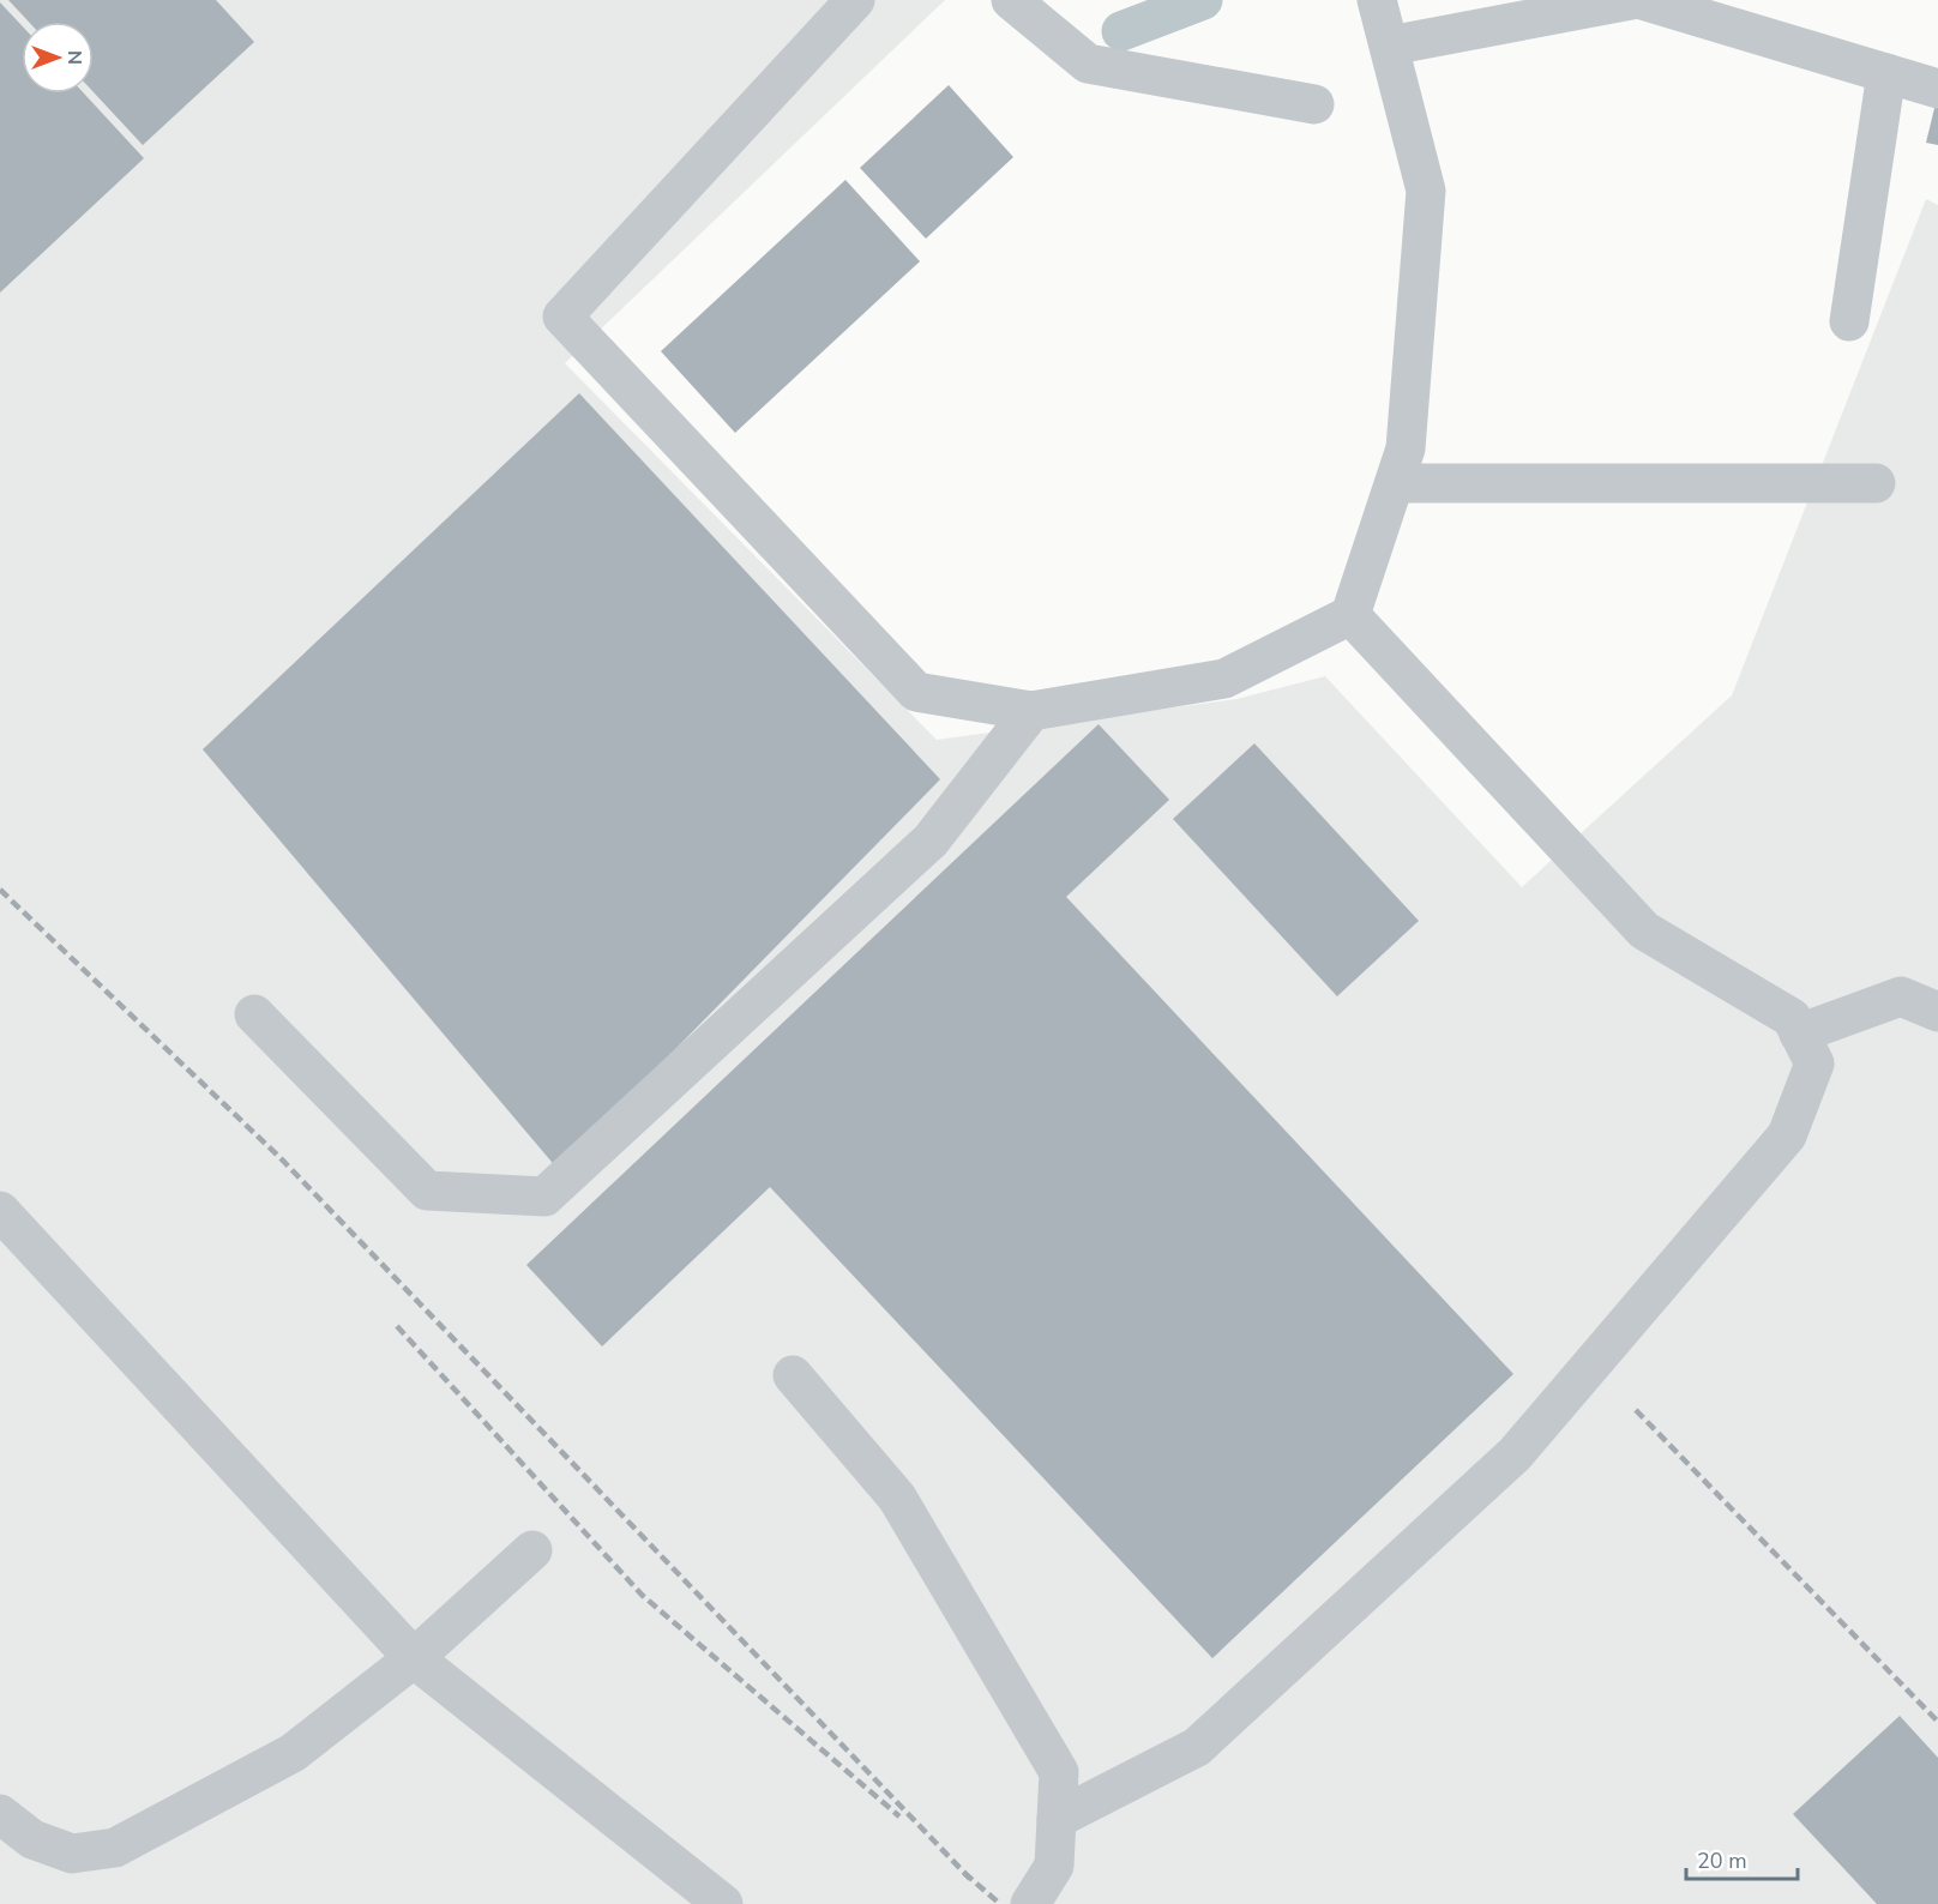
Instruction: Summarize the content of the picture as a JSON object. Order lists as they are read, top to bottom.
{
  "scale_bar": "20 m",
  "north": "right"
}
